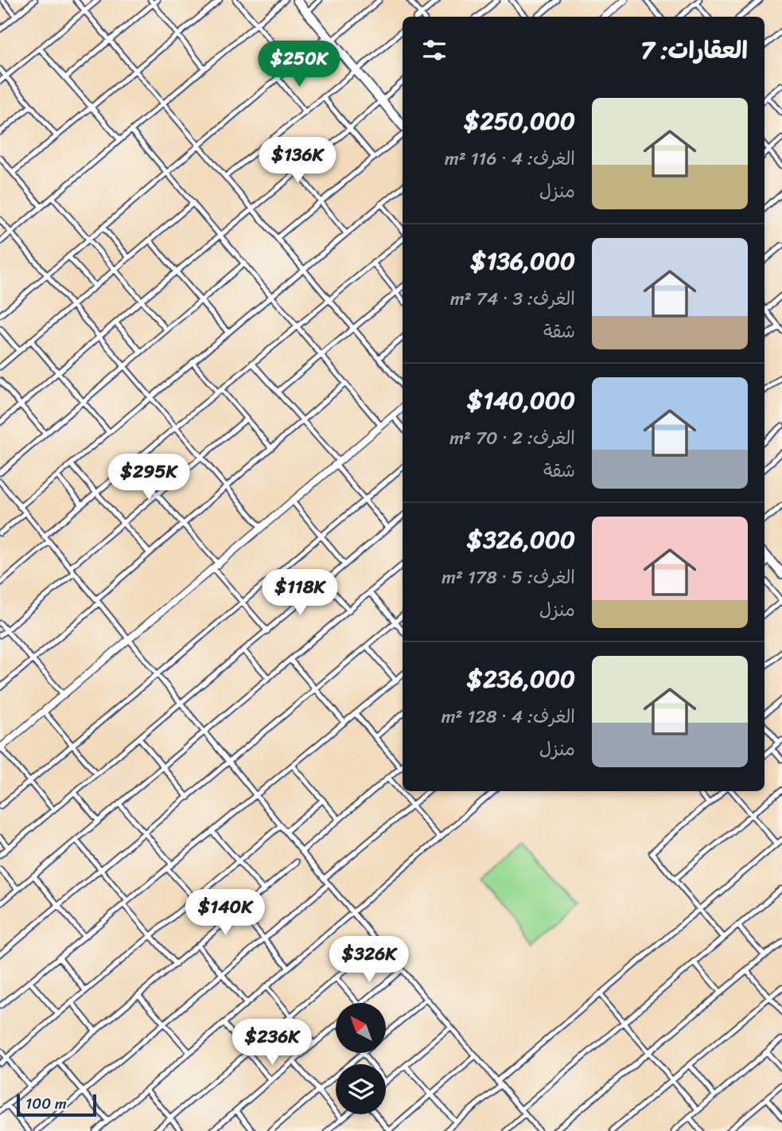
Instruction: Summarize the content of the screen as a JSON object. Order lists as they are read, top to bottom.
{
  "scale_bar": "100 m",
  "north": "top left",
  "page": {
    "heading": "العقارات: 7",
    "price": [
      "$250K",
      "$136K",
      "$295K",
      "$118K",
      "$140K",
      "$326K",
      "$236K"
    ],
    "list": [
      {
        "name": "$250,000",
        "note": "الغرف: 4 · 116 m² · منزل"
      },
      {
        "name": "$136,000",
        "note": "الغرف: 3 · 74 m² · شقة"
      },
      {
        "name": "$140,000",
        "note": "الغرف: 2 · 70 m² · شقة"
      },
      {
        "name": "$326,000",
        "note": "الغرف: 5 · 178 m² · منزل"
      },
      {
        "name": "$236,000",
        "note": "الغرف: 4 · 128 m² · منزل"
      }
    ],
    "scale": "100 m"
  }
}
